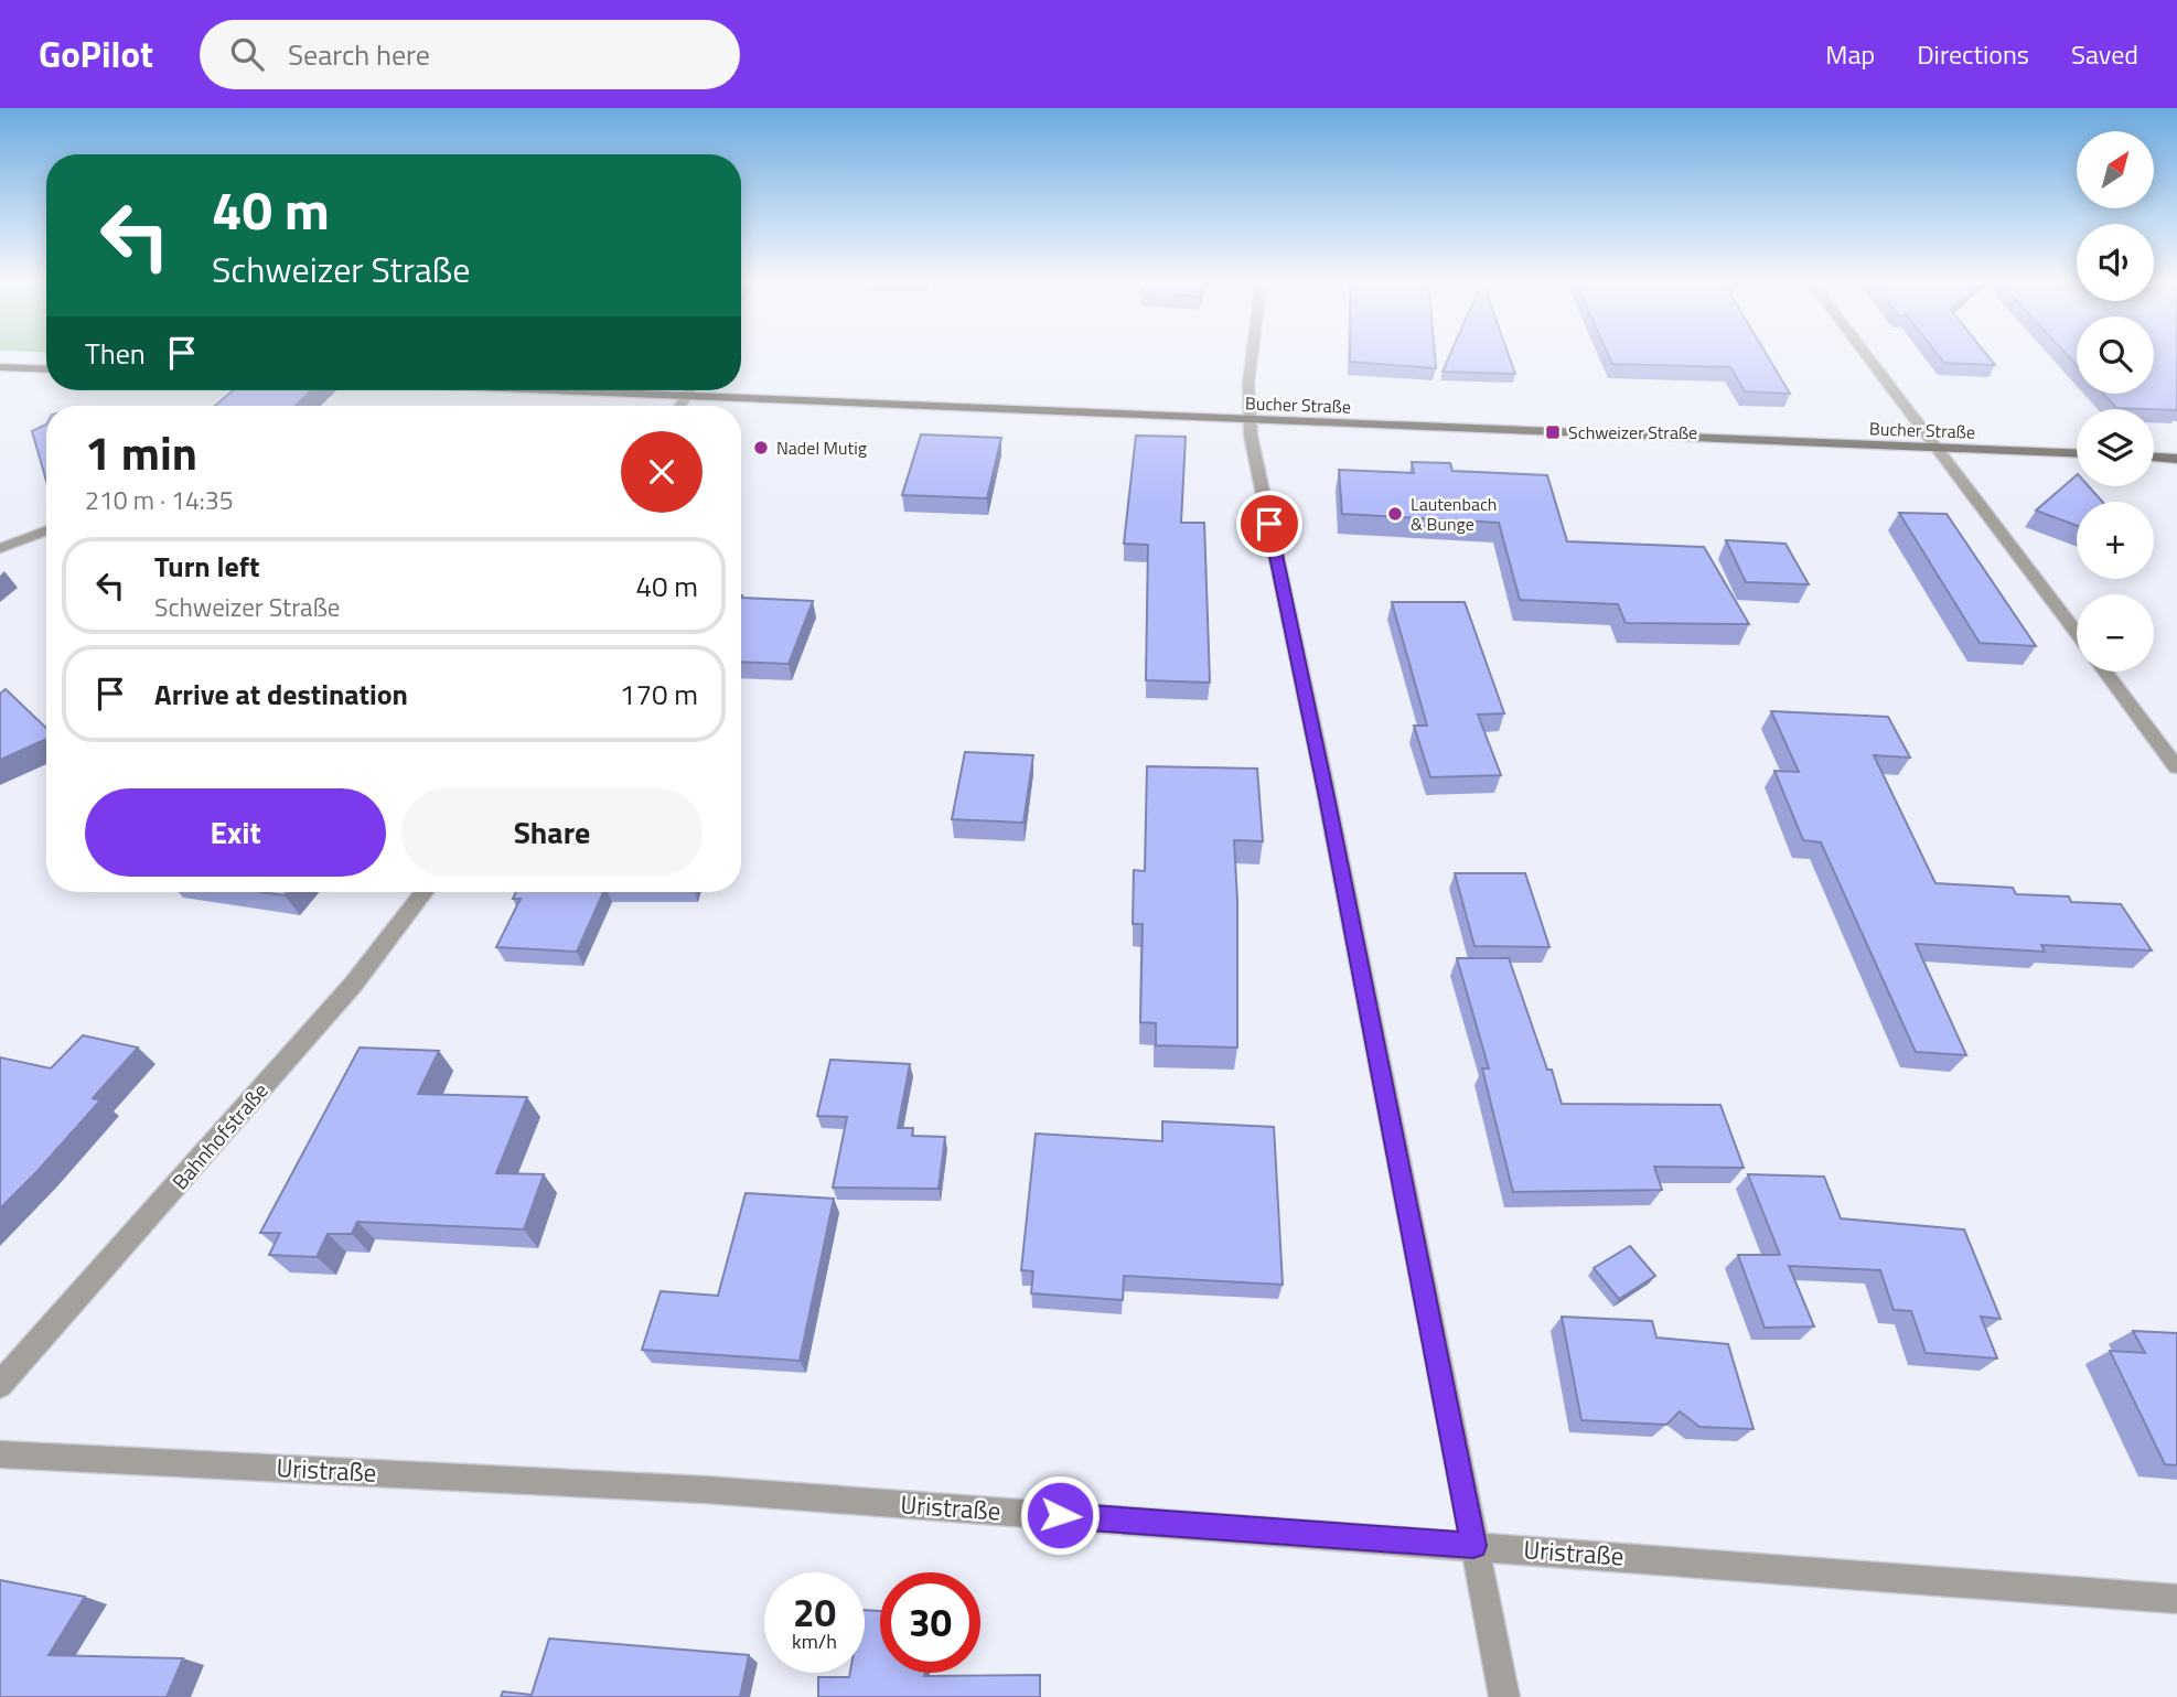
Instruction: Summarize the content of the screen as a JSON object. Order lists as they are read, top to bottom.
{
  "streets": {
    "main road": ["Bucher Straße"],
    "street": ["Bahnhofstraße", "Uristraße"]
  },
  "places": {
    "transit": ["Schweizer Straße"],
    "other": ["Nadel Mutig", "Lautenbach & Bunge"]
  },
  "north": "top right",
  "page": {
    "header": "GoPilot",
    "search": "Search here",
    "nav": ["Map", "Directions", "Saved"],
    "map_buttons": ["+", "−"],
    "turn": ["40 m", "Schweizer Straße"],
    "then": "Then",
    "heading": ["1 min", "210 m · 14:35"],
    "list": [
      {
        "name": "Turn left",
        "note": "Schweizer Straße",
        "value": "40 m"
      },
      {
        "name": "Arrive at destination",
        "value": "170 m"
      }
    ],
    "buttons": ["Exit", "Share"],
    "speed": "20 km/h",
    "limit": "30"
  }
}
